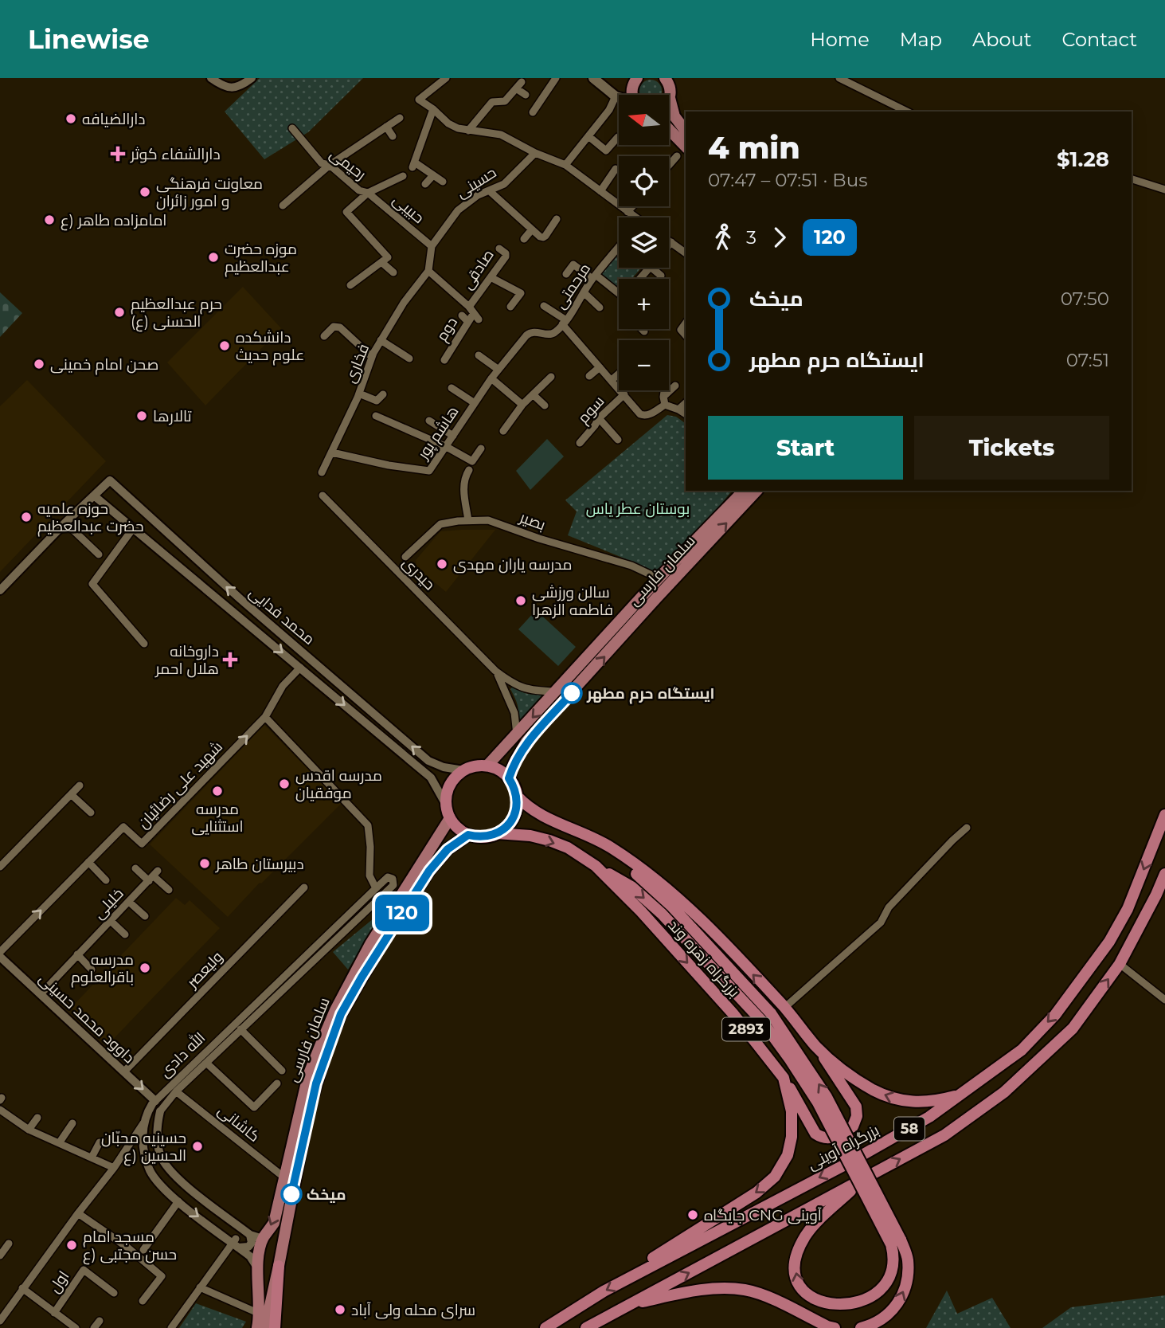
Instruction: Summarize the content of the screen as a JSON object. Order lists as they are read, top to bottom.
{
  "streets": {
    "highway": [
      "بزرگراه زهره وند",
      "2893",
      "58",
      "بزرگراه آوینی"
    ],
    "main road": ["سلمان فارسی"],
    "street": [
      "رحیمی",
      "حسینی",
      "حبیبی",
      "صادقی",
      "مرحمتی",
      "دوم",
      "فخاری",
      "سوم",
      "هاشم پور",
      "بصیر",
      "حیدری",
      "محمد فدایی",
      "شهید علی رضائیان",
      "خلیلی",
      "ولیعصر",
      "داوود محمد حسینی",
      "الله دادی",
      "کاشانی",
      "اول"
    ]
  },
  "crossings": [
    ["رحیمی", "حبیبی"],
    ["حسینی", "حبیبی"],
    ["حسینی", "فخاری"],
    ["صادقی", "دوم"],
    ["مرحمتی", "هاشم پور"],
    ["فخاری", "هاشم پور"],
    ["بصیر", "سلمان فارسی"],
    ["سلمان فارسی", "محمد فدایی"],
    ["سلمان فارسی", "بزرگراه زهره وند"],
    ["سلمان فارسی", "الله دادی"],
    ["سلمان فارسی", "کاشانی"],
    ["محمد فدایی", "شهید علی رضائیان"],
    ["محمد فدایی", "بزرگراه زهره وند"],
    ["خلیلی", "داوود محمد حسینی"],
    ["بزرگراه زهره وند", "بزرگراه آوینی"],
    ["ولیعصر", "داوود محمد حسینی"],
    ["داوود محمد حسینی", "الله دادی"],
    ["الله دادی", "کاشانی"]
  ],
  "parks": ["بوستان عطر یاس"],
  "places": {
    "other": [
      "دارالضیافه",
      "معاونت فرهنگی و امور زائران",
      "امامزاده طاهر (ع",
      "موزه حضرت عبدالعظیم",
      "حرم عبدالعظیم الحسنی (ع)",
      "دانشکده علوم حدیث",
      "صحن امام خمینی",
      "تالارها",
      "حوزه علمیه حضرت عبدالعظیم",
      "مدرسه یاران مهدی",
      "سالن ورزشی فاطمه الزهرا",
      "ایستگاه حرم مطهر",
      "مدرسه اقدس موفقیان",
      "مدرسه استثنایی",
      "دبیرستان طاهر",
      "مدرسه باقرالعلوم",
      "حسینیه محبّان الحسین (ع",
      "میخک",
      "جایگاه CNG آوینی",
      "مسجد امام حسن مجتبی (ع",
      "سرای محله ولی آباد"
    ],
    "health": ["دارالشفاء کوثر", "داروخانه هلال احمر"]
  },
  "lines": ["bus line 120"],
  "north": "left",
  "page": {
    "header": "Linewise",
    "nav": [
      "Home",
      "Map",
      "About",
      "Contact"
    ],
    "on_map": "120",
    "map_buttons": ["+", "−"],
    "heading": ["4 min", "07:47 – 07:51 · Bus", "$1.28"],
    "legs": ["3", "120"],
    "list": [
      {
        "name": "میخک",
        "value": "07:50"
      },
      {
        "name": "ایستگاه حرم مطهر",
        "value": "07:51"
      }
    ],
    "buttons": ["Start", "Tickets"]
  }
}
